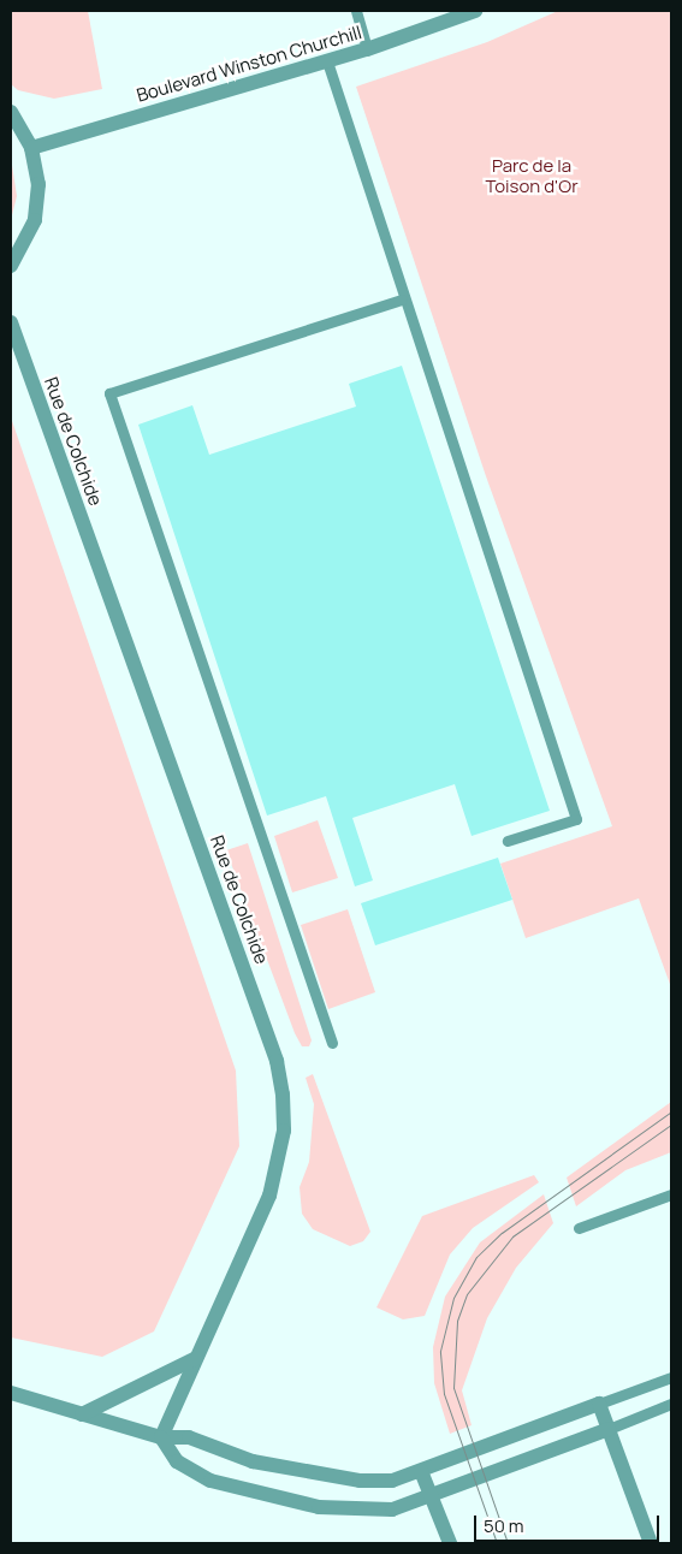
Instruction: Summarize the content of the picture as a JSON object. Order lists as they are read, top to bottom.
{
  "streets": {
    "street": ["Boulevard Winston Churchill", "Rue de Colchide"]
  },
  "parks": ["Parc de la Toison d'Or"],
  "scale_bar": "50 m"
}
